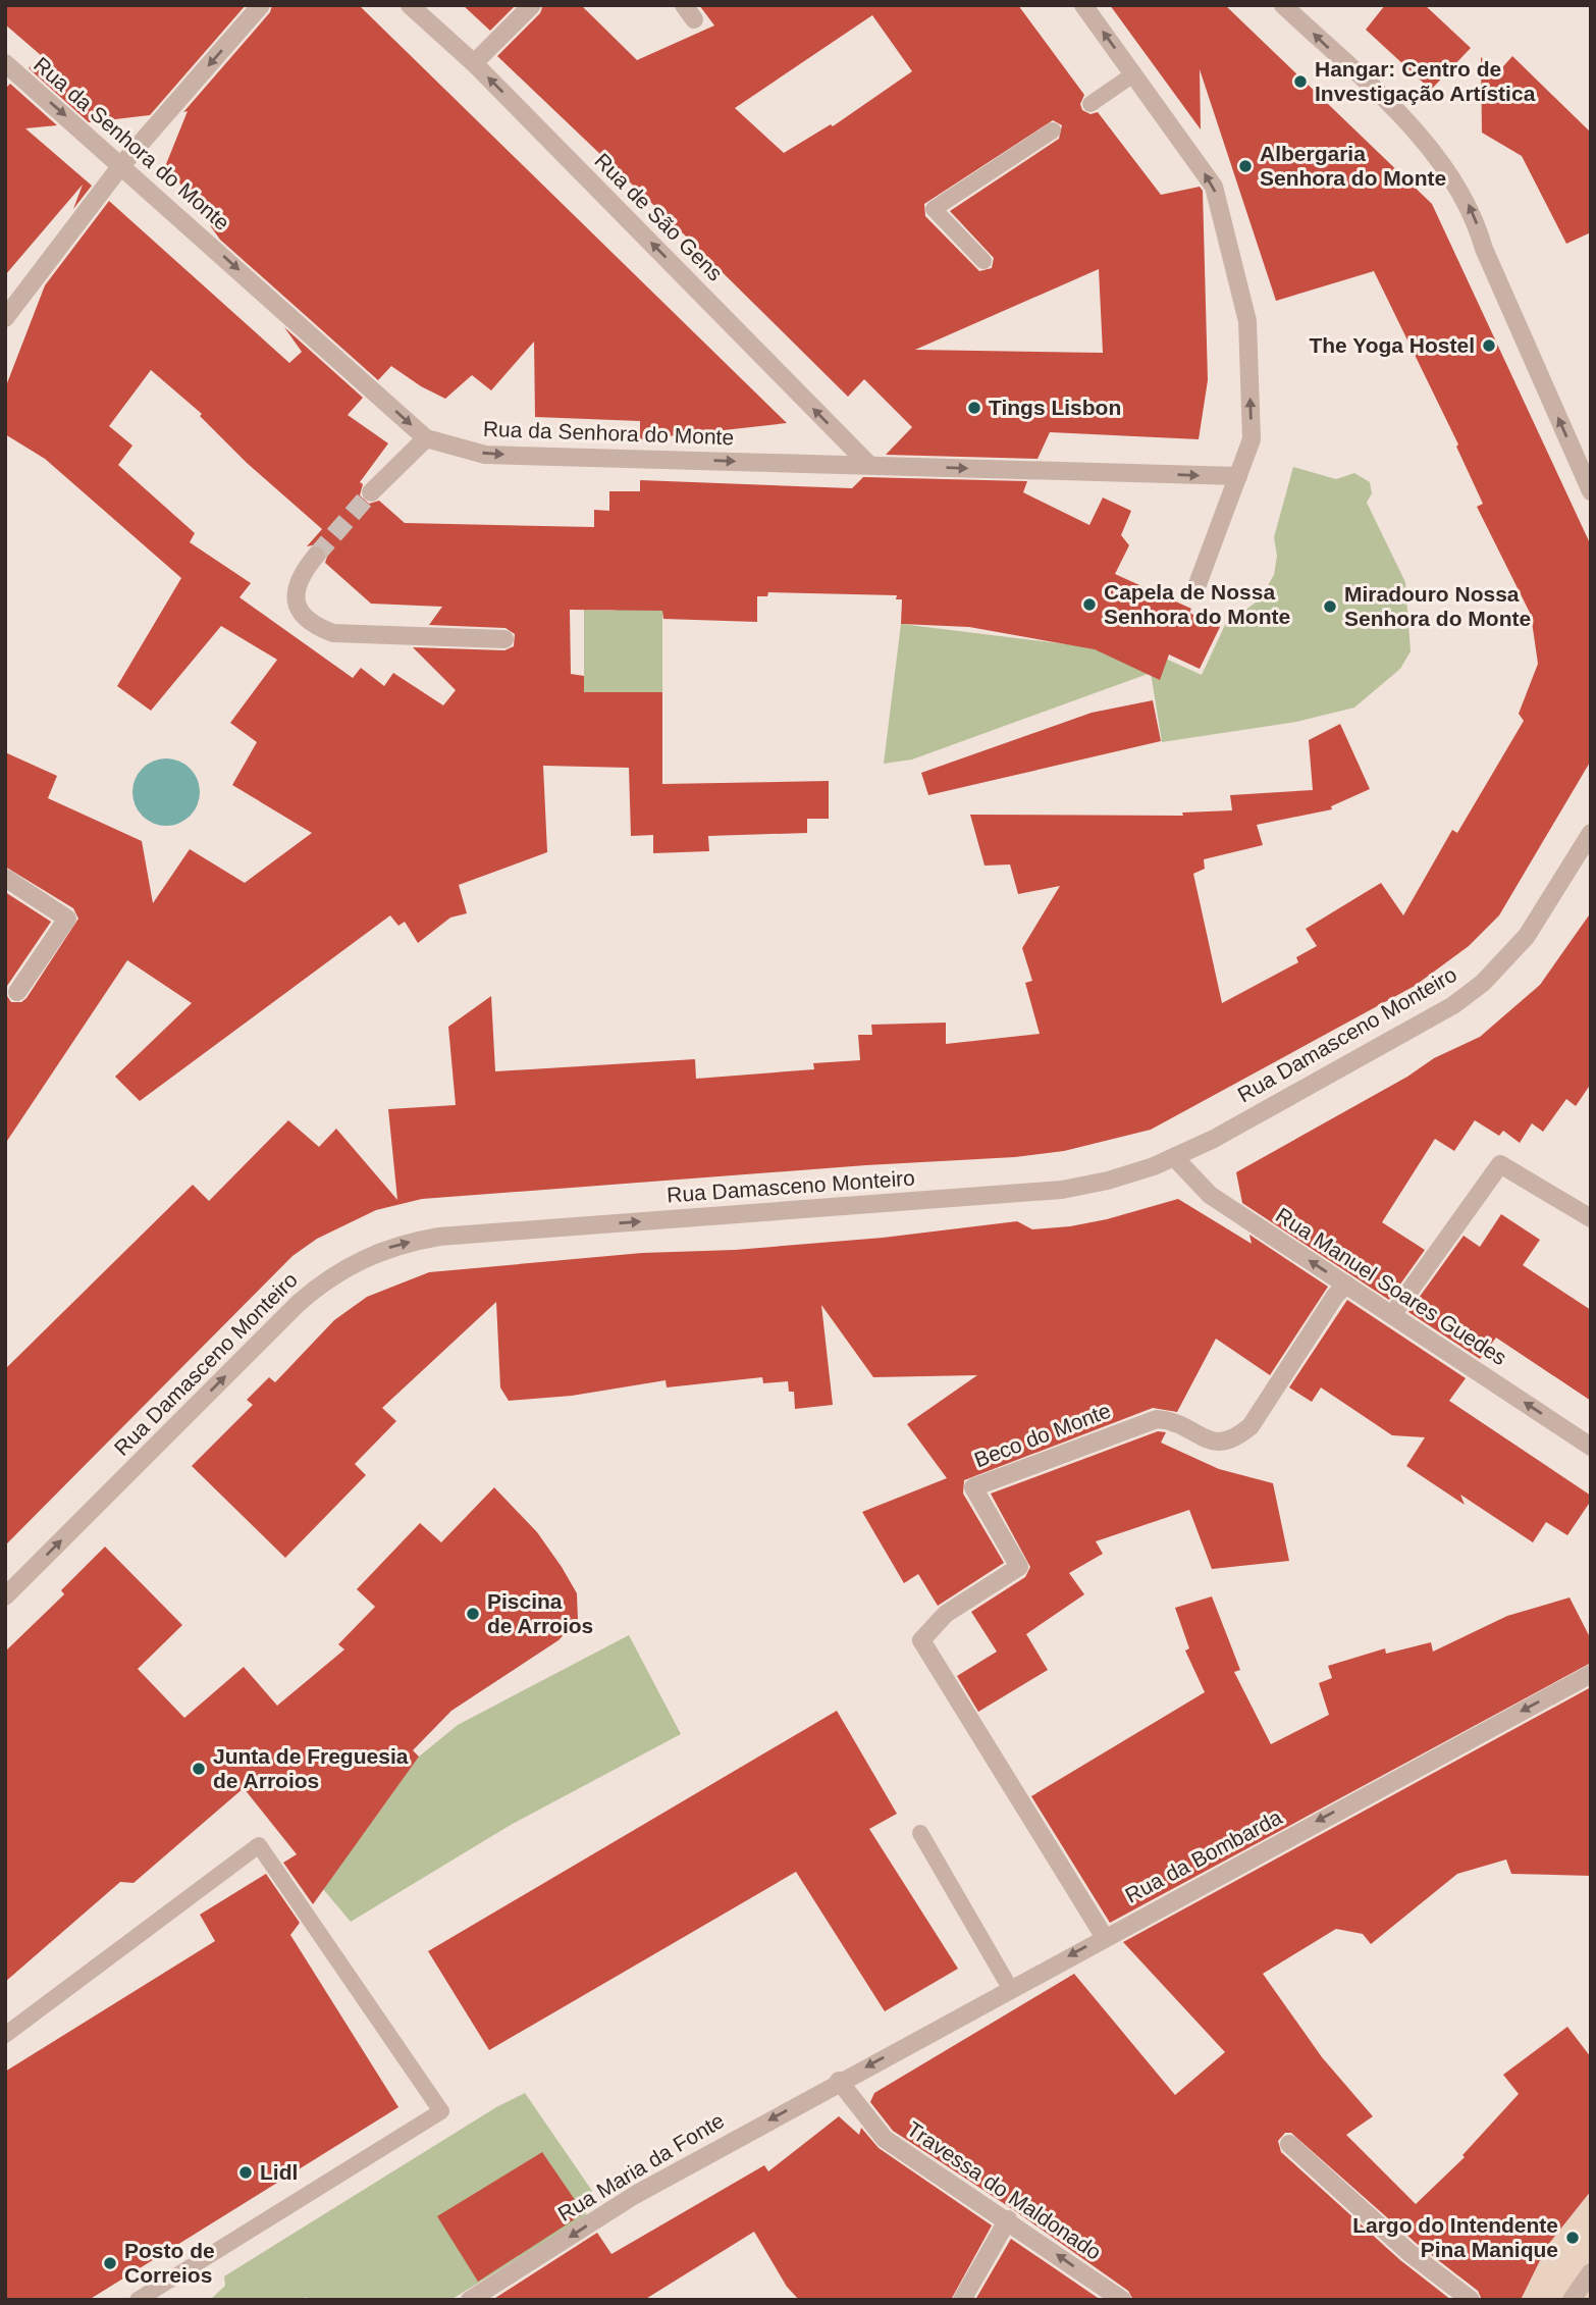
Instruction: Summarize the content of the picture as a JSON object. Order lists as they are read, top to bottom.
{
  "streets": {
    "street": [
      "Rua da Senhora do Monte",
      "Rua de São Gens",
      "Rua Damasceno Monteiro",
      "Rua Manuel Soares Guedes",
      "Beco do Monte",
      "Rua da Bombarda",
      "Rua Maria da Fonte",
      "Travessa do Maldonado"
    ]
  },
  "crossings": [
    ["Rua da Senhora do Monte", "Rua de São Gens"],
    ["Rua Damasceno Monteiro", "Rua Manuel Soares Guedes"],
    ["Rua Manuel Soares Guedes", "Beco do Monte"],
    ["Beco do Monte", "Rua da Bombarda"],
    ["Rua da Bombarda", "Rua Maria da Fonte"],
    ["Rua da Bombarda", "Travessa do Maldonado"],
    ["Rua Maria da Fonte", "Travessa do Maldonado"]
  ],
  "one_way": [
    "Rua da Senhora do Monte",
    "Rua de São Gens",
    "Rua Damasceno Monteiro",
    "Rua Manuel Soares Guedes",
    "Rua da Bombarda",
    "Rua Maria da Fonte",
    "Travessa do Maldonado"
  ],
  "places": [
    "Hangar: Centro de Investigação Artística",
    "Albergaria Senhora do Monte",
    "The Yoga Hostel",
    "Tings Lisbon",
    "Capela de Nossa Senhora do Monte",
    "Miradouro Nossa Senhora do Monte",
    "Piscina de Arroios",
    "Junta de Freguesia de Arroios",
    "Lidl",
    "Largo do Intendente Pina Manique",
    "Posto de Correios"
  ]
}
